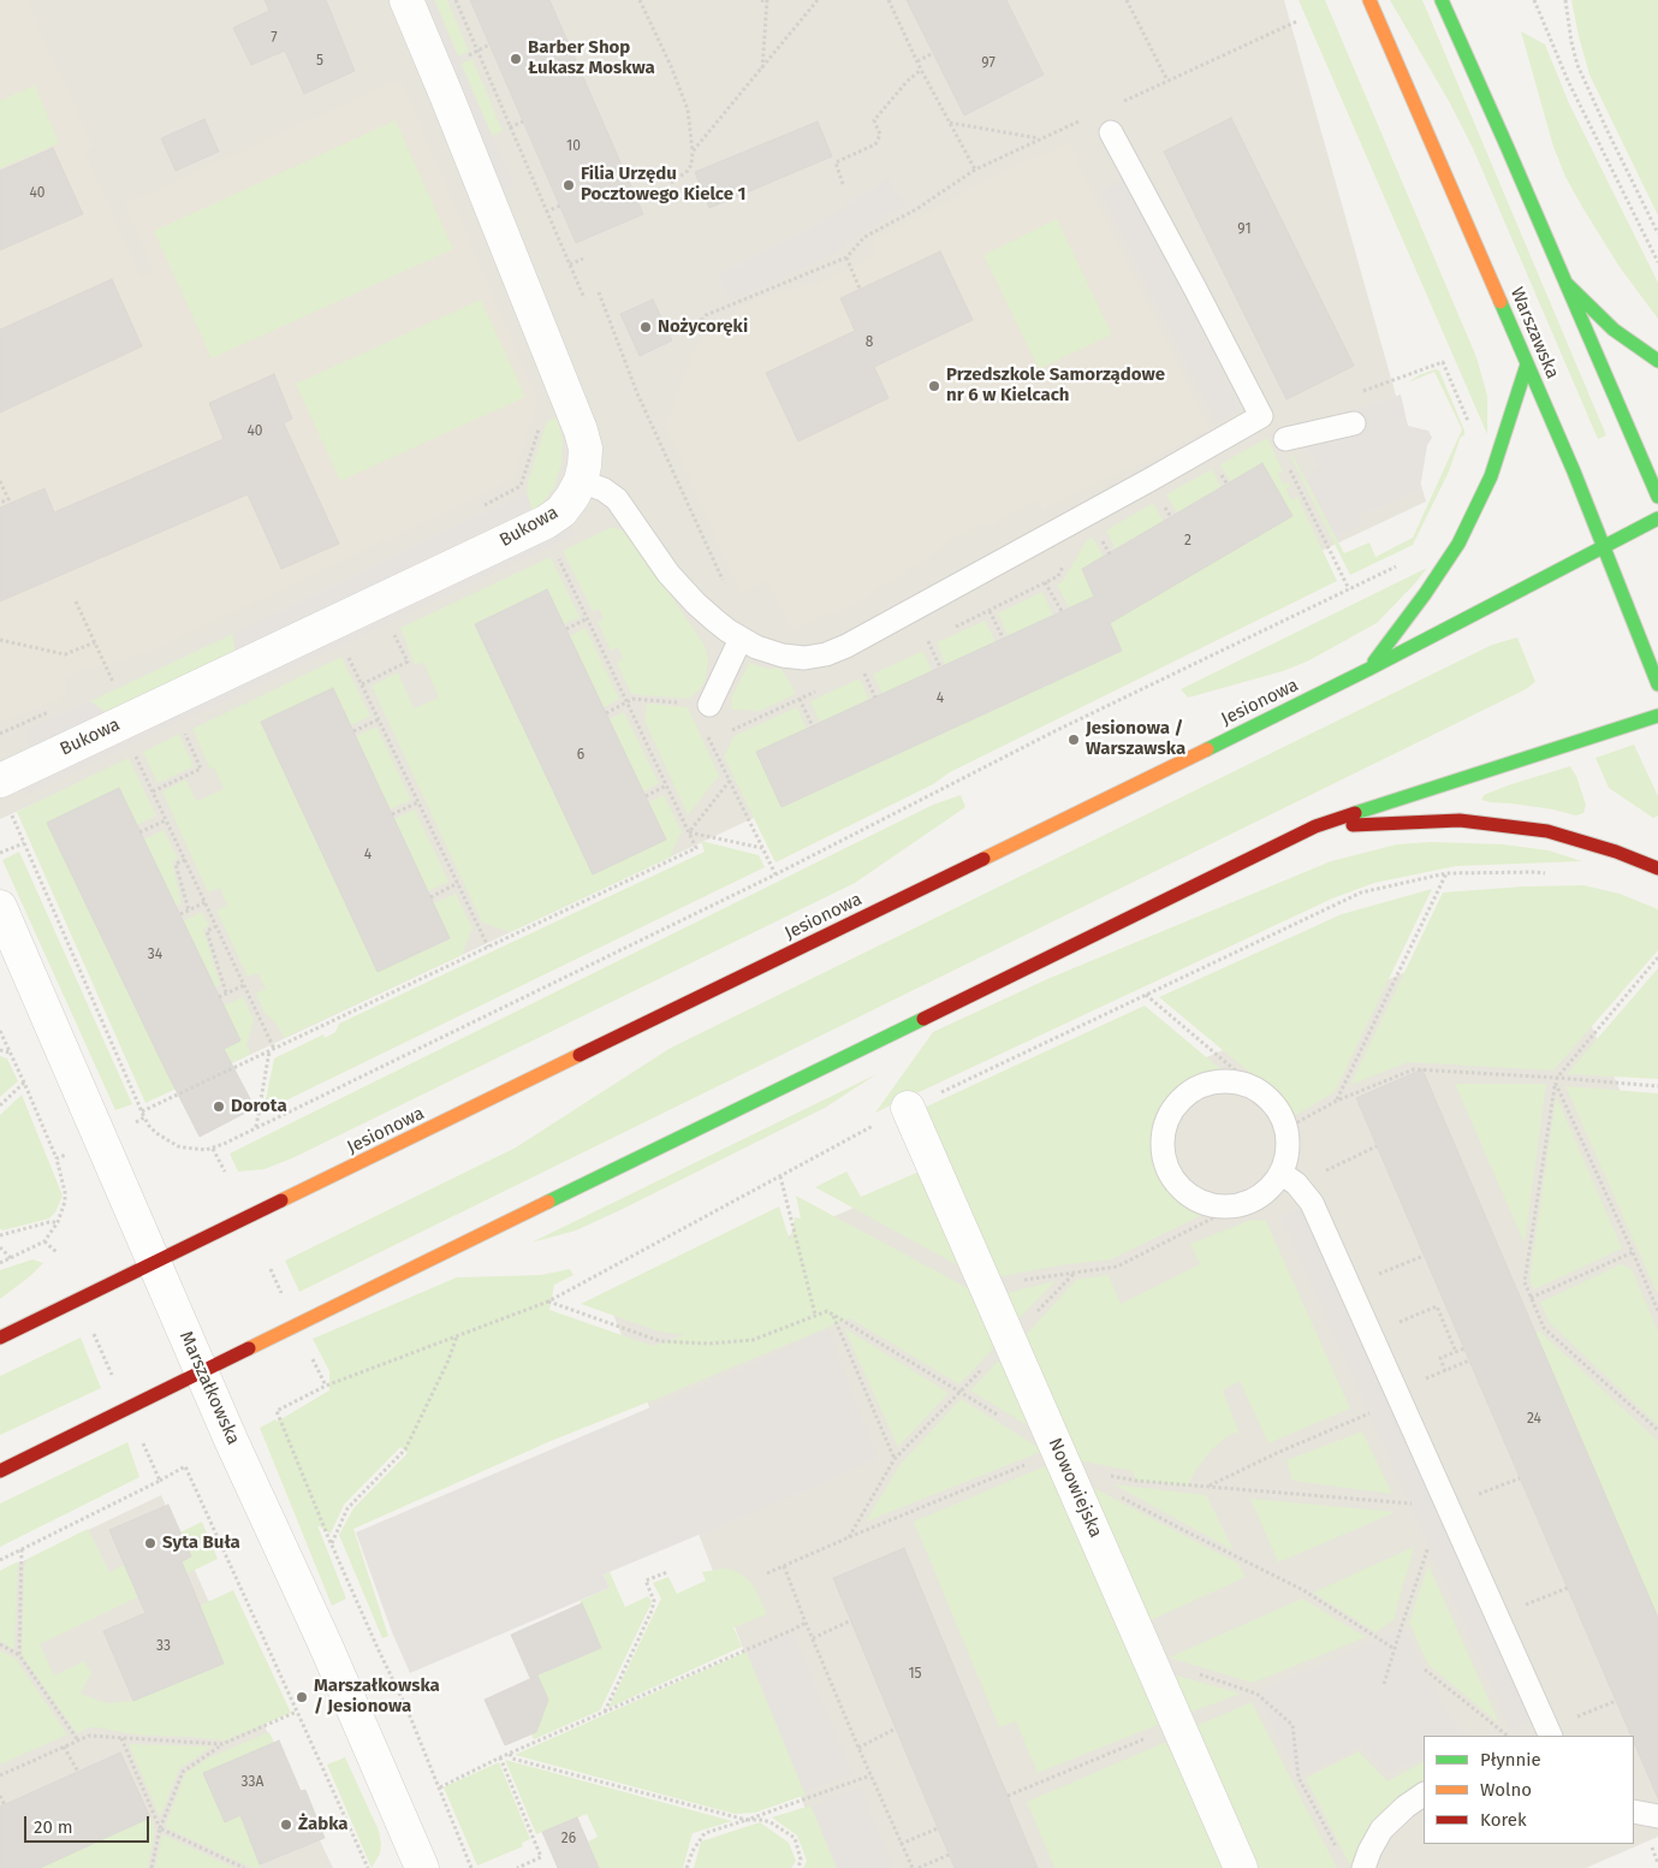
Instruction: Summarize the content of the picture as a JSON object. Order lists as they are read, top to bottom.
{
  "streets": {
    "main road": ["Warszawska", "Jesionowa"],
    "street": ["Bukowa", "Marszałkowska", "Nowowiejska"]
  },
  "crossings": [
    ["Warszawska", "Jesionowa"],
    ["Jesionowa", "Marszałkowska"]
  ],
  "places": [
    "Barber Shop Łukasz Moskwa",
    "Filia Urzędu Pocztowego Kielce 1",
    "Nożycoręki",
    "Przedszkole Samorządowe nr 6 w Kielcach",
    "Jesionowa / Warszawska",
    "Dorota",
    "Syta Buła",
    "Marszałkowska / Jesionowa",
    "Żabka"
  ],
  "house_numbers": [
    "7",
    "5",
    "97",
    "10",
    "40",
    "91",
    "8",
    "40",
    "2",
    "4",
    "6",
    "4",
    "34",
    "24",
    "33",
    "15",
    "33A",
    "26"
  ],
  "legend": ["Płynnie", "Wolno", "Korek"],
  "scale_bar": "20 m"
}
